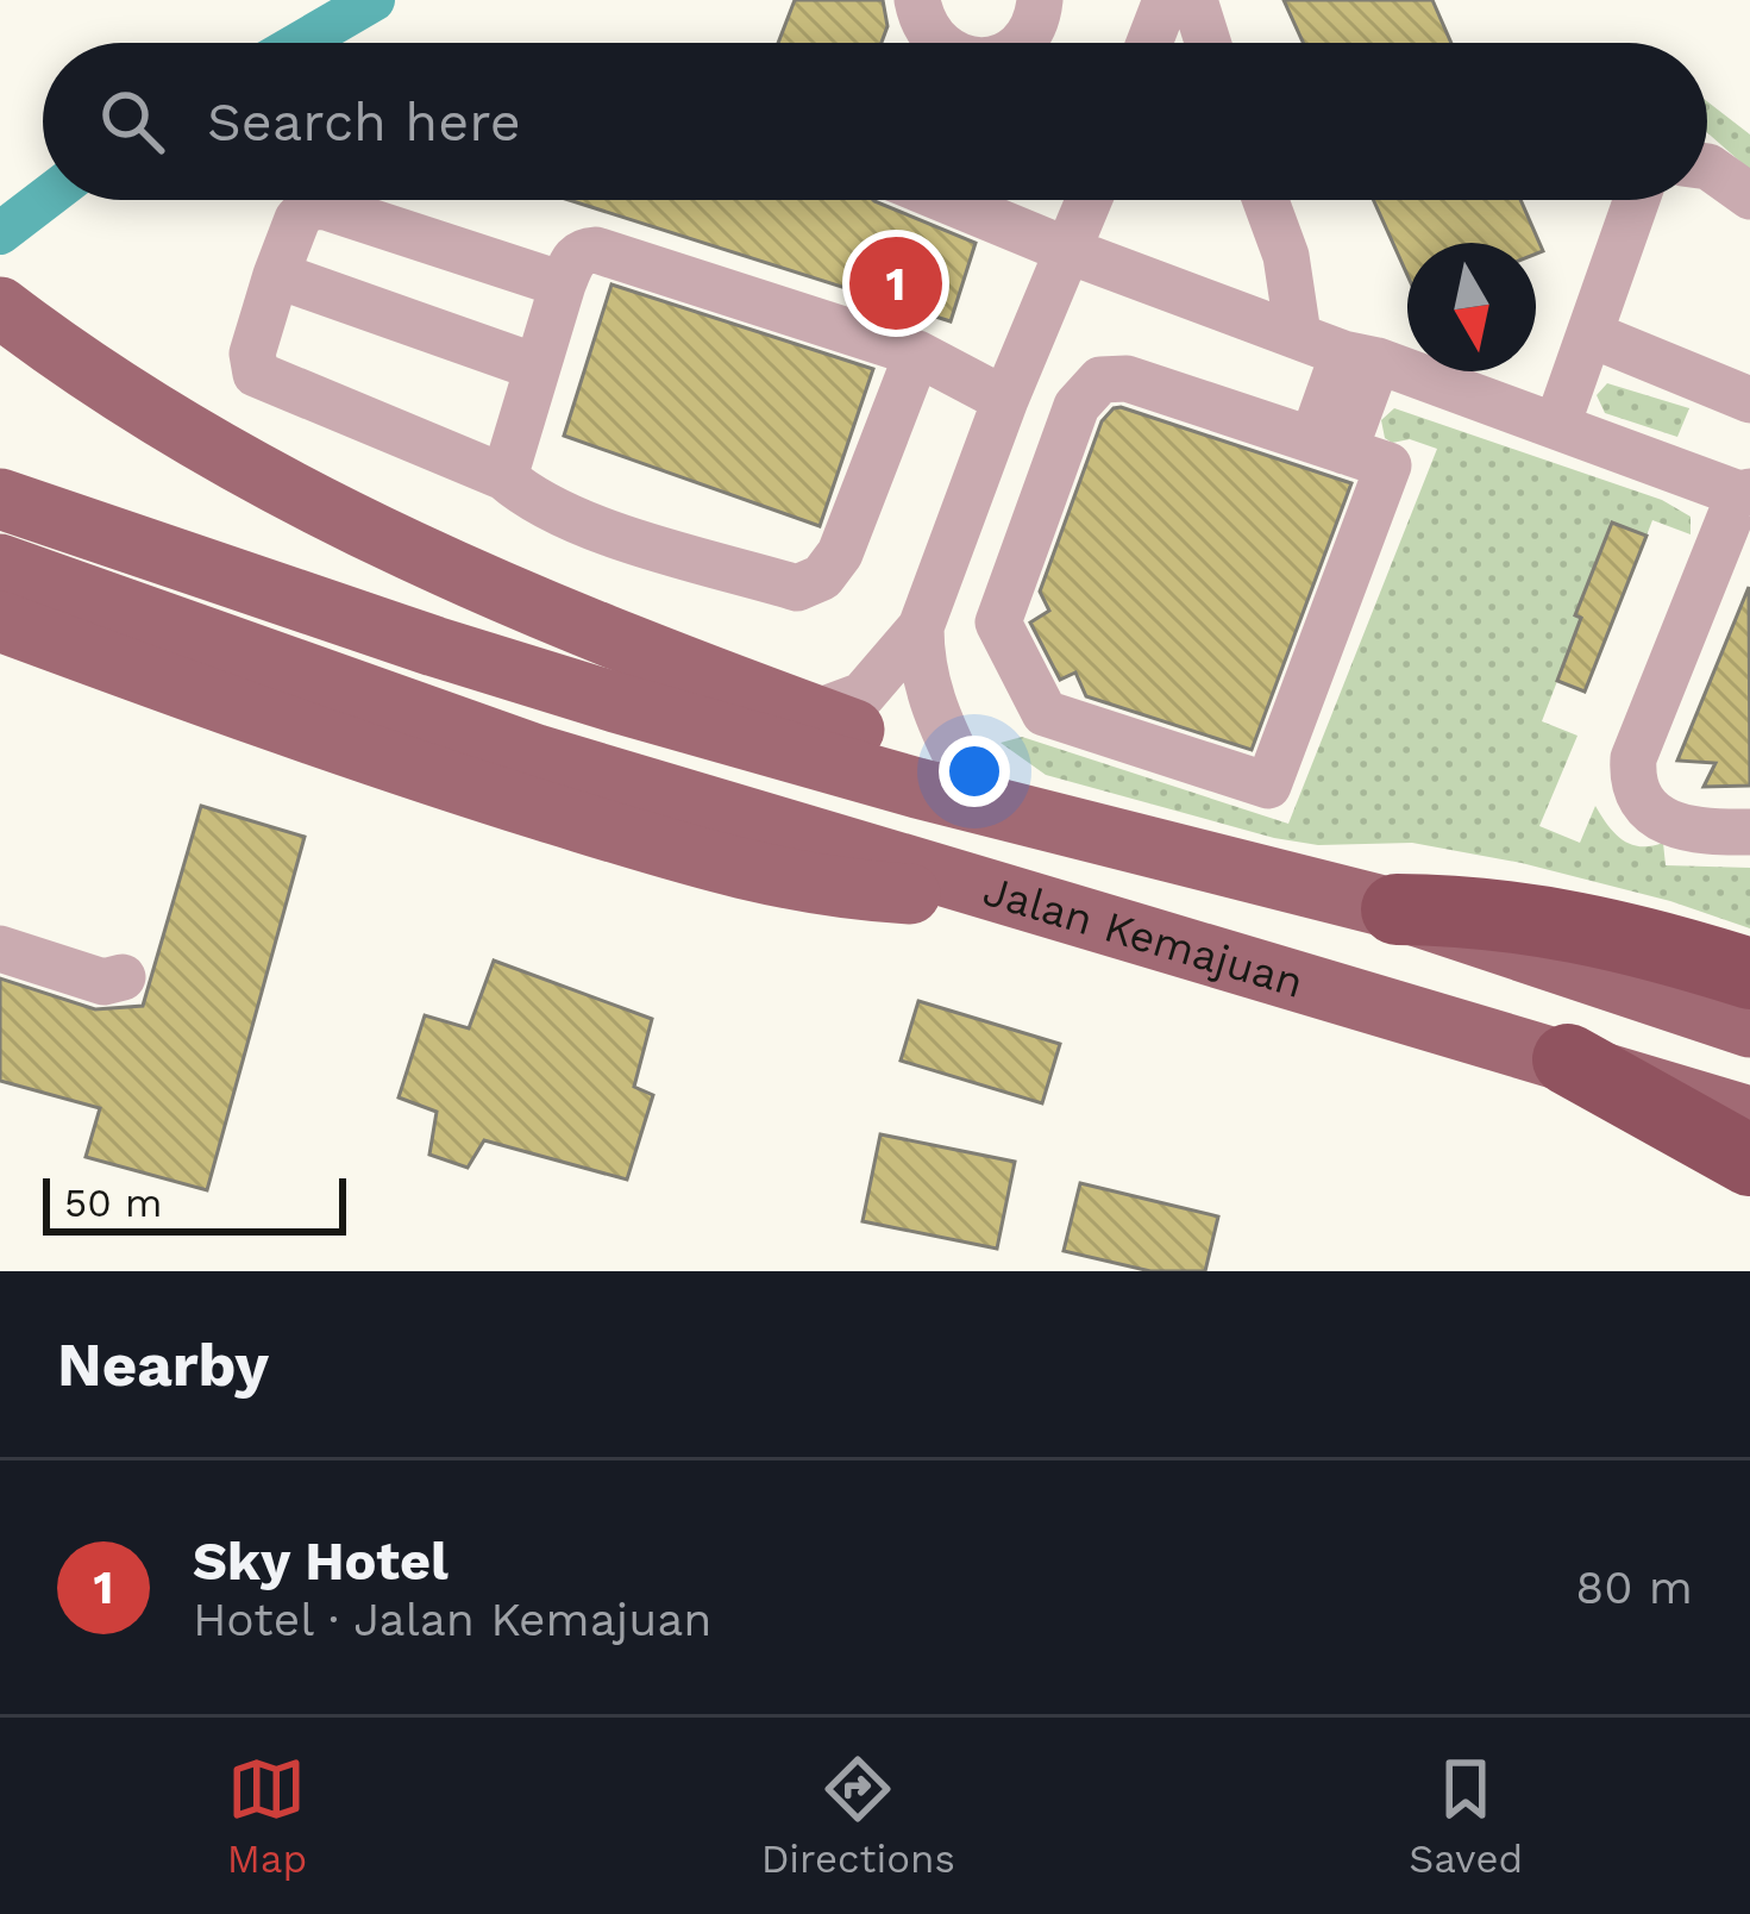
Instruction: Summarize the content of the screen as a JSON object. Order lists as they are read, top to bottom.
{
  "streets": {
    "main road": ["Jalan Kemajuan"]
  },
  "scale_bar": "50 m",
  "north": "bottom",
  "page": {
    "search": "Search here",
    "pins": "1",
    "scale": "50 m",
    "heading": "Nearby",
    "list": [
      {
        "mark": "1",
        "name": "Sky Hotel",
        "note": "Hotel · Jalan Kemajuan",
        "value": "80 m"
      }
    ],
    "nav": ["Map", "Directions", "Saved"]
  }
}
